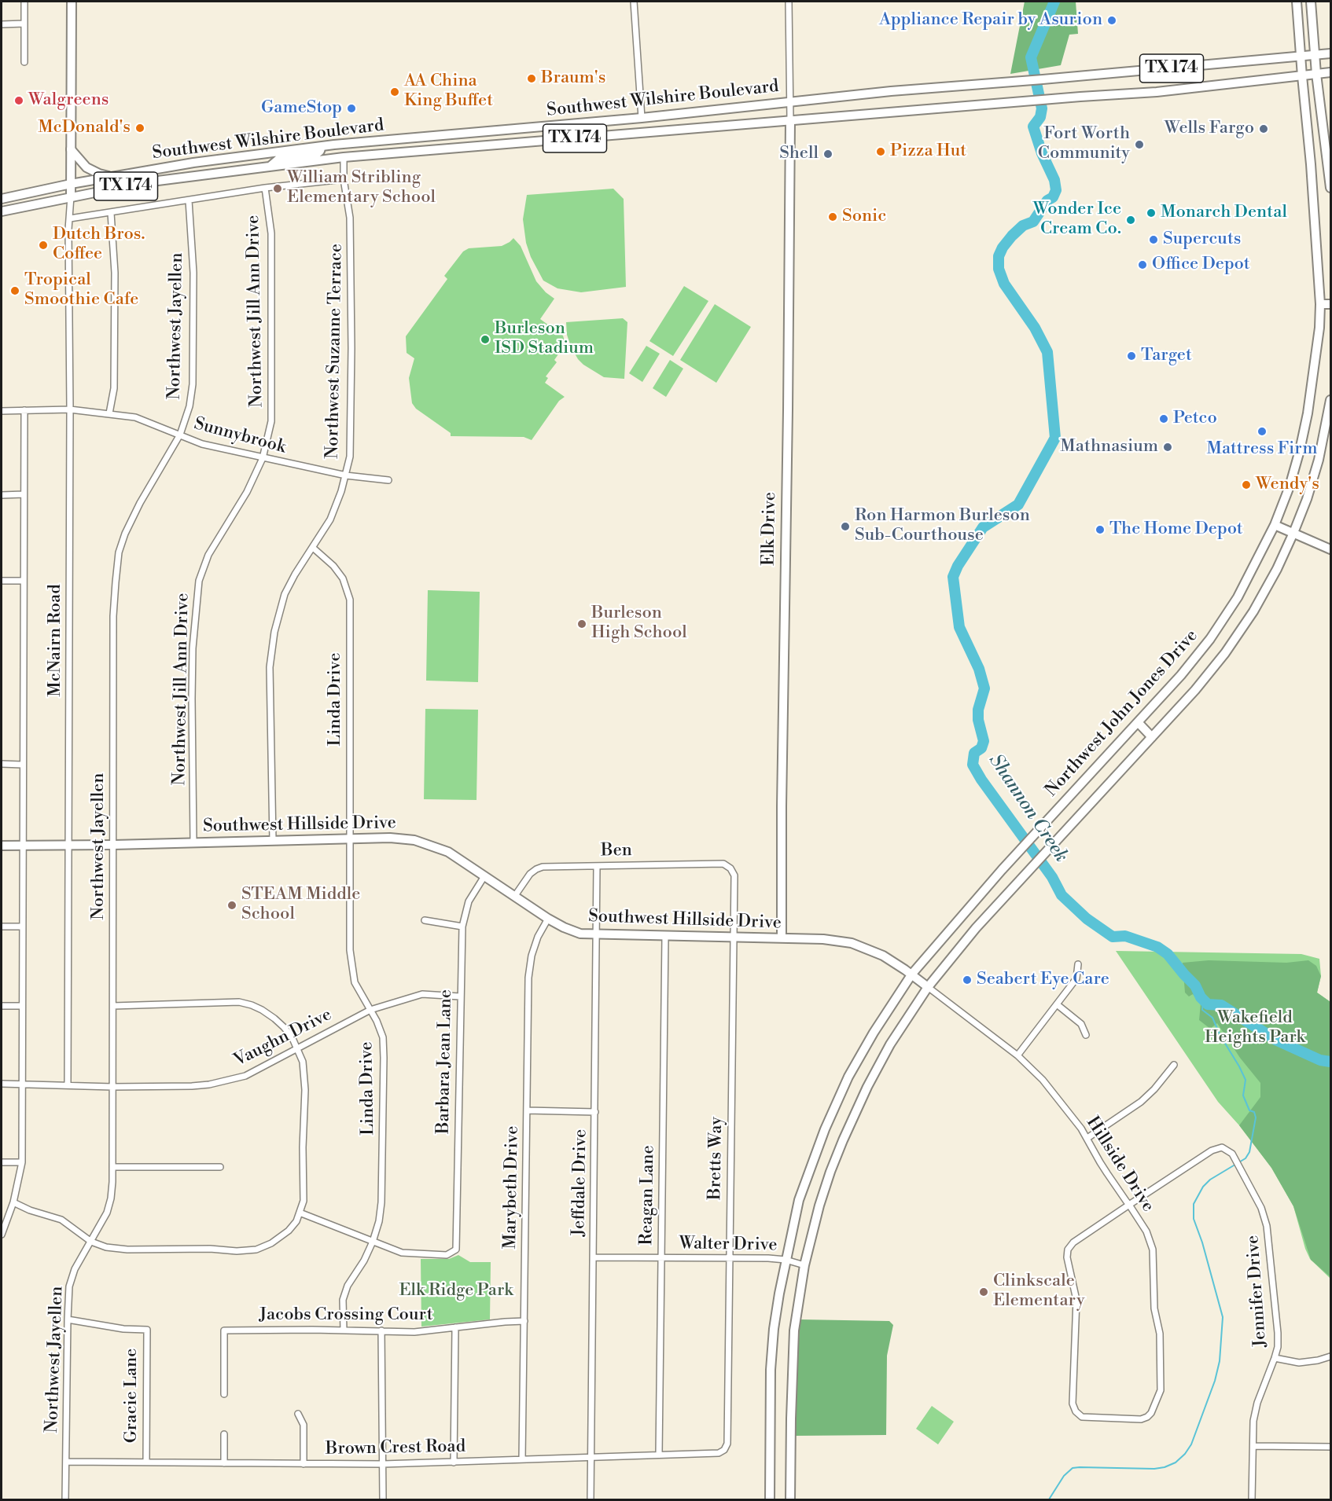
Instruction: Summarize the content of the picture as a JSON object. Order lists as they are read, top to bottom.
{
  "streets": {
    "main road": [
      "TX 174",
      "Southwest Wilshire Boulevard",
      "Elk Drive",
      "Northwest John Jones Drive",
      "Southwest Hillside Drive"
    ],
    "street": [
      "Northwest Jill Ann Drive",
      "Northwest Jayellen",
      "Northwest Suzanne Terrace",
      "Sunnybrook",
      "McNairn Road",
      "Linda Drive",
      "Ben",
      "Vaughn Drive",
      "Barbara Jean Lane",
      "Bretts Way",
      "Hillside Drive",
      "Jeffdale Drive",
      "Marybeth Drive",
      "Reagan Lane",
      "Walter Drive",
      "Jennifer Drive",
      "Jacobs Crossing Court",
      "Gracie Lane",
      "Brown Crest Road"
    ]
  },
  "crossings": [
    ["Southwest Wilshire Boulevard", "Northwest Suzanne Terrace"],
    ["Southwest Wilshire Boulevard", "Elk Drive"],
    ["Southwest Wilshire Boulevard", "McNairn Road"],
    ["Southwest Wilshire Boulevard", "Northwest John Jones Drive"],
    ["Northwest Jill Ann Drive", "Sunnybrook"],
    ["Northwest Jill Ann Drive", "Southwest Hillside Drive"],
    ["Northwest Jayellen", "Sunnybrook"],
    ["Northwest Jayellen", "Southwest Hillside Drive"],
    ["Northwest Jayellen", "Vaughn Drive"],
    ["Northwest Jayellen", "Gracie Lane"],
    ["Northwest Jayellen", "Brown Crest Road"],
    ["Northwest Suzanne Terrace", "Sunnybrook"],
    ["Northwest Suzanne Terrace", "Linda Drive"],
    ["Northwest Suzanne Terrace", "Southwest Hillside Drive"],
    ["Sunnybrook", "McNairn Road"],
    ["Elk Drive", "Southwest Hillside Drive"],
    ["McNairn Road", "Southwest Hillside Drive"],
    ["McNairn Road", "Vaughn Drive"],
    ["Linda Drive", "Southwest Hillside Drive"],
    ["Linda Drive", "Vaughn Drive"],
    ["Linda Drive", "Barbara Jean Lane"],
    ["Linda Drive", "Jacobs Crossing Court"],
    ["Northwest John Jones Drive", "Southwest Hillside Drive"],
    ["Northwest John Jones Drive", "Hillside Drive"],
    ["Northwest John Jones Drive", "Walter Drive"],
    ["Southwest Hillside Drive", "Ben"],
    ["Southwest Hillside Drive", "Barbara Jean Lane"],
    ["Southwest Hillside Drive", "Bretts Way"],
    ["Southwest Hillside Drive", "Hillside Drive"],
    ["Southwest Hillside Drive", "Jeffdale Drive"],
    ["Southwest Hillside Drive", "Marybeth Drive"],
    ["Southwest Hillside Drive", "Reagan Lane"],
    ["Ben", "Bretts Way"],
    ["Ben", "Jeffdale Drive"],
    ["Vaughn Drive", "Barbara Jean Lane"],
    ["Bretts Way", "Walter Drive"],
    ["Bretts Way", "Brown Crest Road"],
    ["Hillside Drive", "Jennifer Drive"],
    ["Jeffdale Drive", "Walter Drive"],
    ["Jeffdale Drive", "Brown Crest Road"],
    ["Marybeth Drive", "Jacobs Crossing Court"],
    ["Marybeth Drive", "Brown Crest Road"],
    ["Reagan Lane", "Walter Drive"],
    ["Reagan Lane", "Brown Crest Road"],
    ["Gracie Lane", "Brown Crest Road"]
  ],
  "water": ["Shannon Creek"],
  "parks": ["Wakefield Heights Park", "Elk Ridge Park"],
  "places": [
    "Appliance Repair by Asurion",
    "Braum's",
    "AA China King Buffet",
    "Walgreens",
    "GameStop",
    "McDonald's",
    "Wells Fargo",
    "Fort Worth Community",
    "Pizza Hut",
    "Shell",
    "William Stribling Elementary School",
    "Monarch Dental",
    "Sonic",
    "Wonder Ice Cream Co.",
    "Supercuts",
    "Dutch Bros. Coffee",
    "Office Depot",
    "Tropical Smoothie Cafe",
    "Burleson ISD Stadium",
    "Target",
    "Petco",
    "Mattress Firm",
    "Mathnasium",
    "Wendy's",
    "Ron Harmon Burleson Sub-Courthouse",
    "The Home Depot",
    "Burleson High School",
    "STEAM Middle School",
    "Seabert Eye Care",
    "Clinkscale Elementary"
  ]
}
